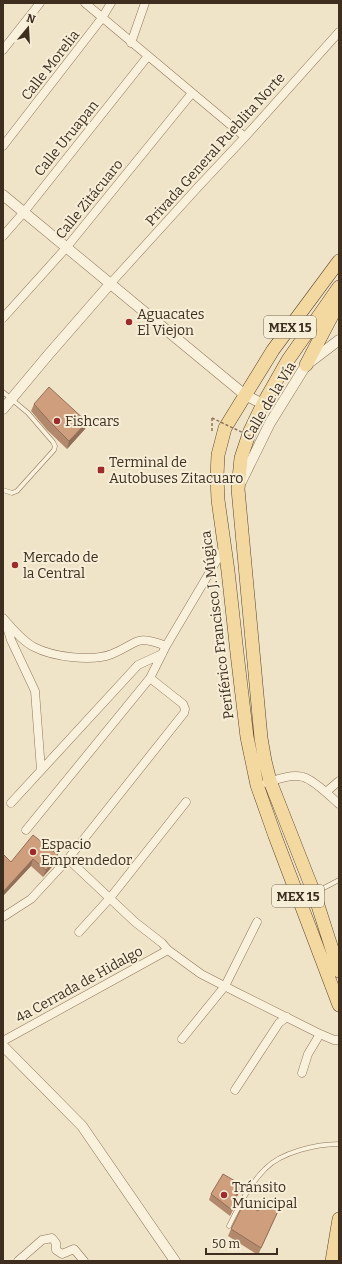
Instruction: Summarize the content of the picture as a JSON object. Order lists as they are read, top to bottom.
{
  "streets": {
    "main road": ["MEX 15", "Periférico Francisco J. Múgica"],
    "street": [
      "Calle Morelia",
      "Calle Uruapan",
      "Privada General Pueblita Norte",
      "Calle Zitácuaro",
      "Calle de la Vía",
      "4a Cerrada de Hidalgo"
    ]
  },
  "crossings": [
    ["MEX 15", "Calle de la Vía"]
  ],
  "places": {
    "other": [
      "Aguacates El Viejon",
      "Fishcars",
      "Mercado de la Central",
      "Espacio Emprendedor",
      "Tránsito Municipal"
    ],
    "transit": ["Terminal de Autobuses Zitacuaro"]
  },
  "scale_bar": "50 m",
  "north": "top"
}
